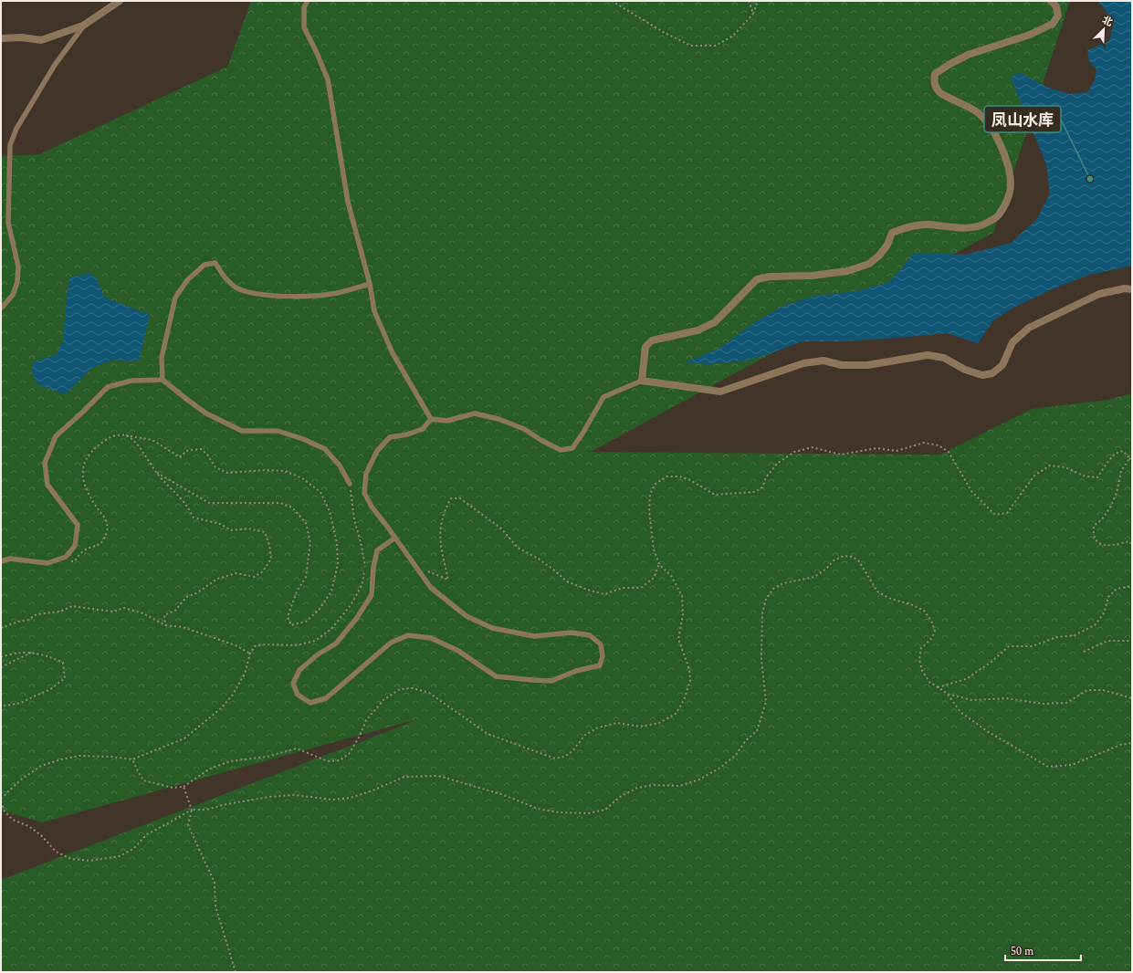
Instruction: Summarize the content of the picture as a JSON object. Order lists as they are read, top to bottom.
{
  "places": ["凤山水库"],
  "scale_bar": "50 m",
  "north": "top right"
}
